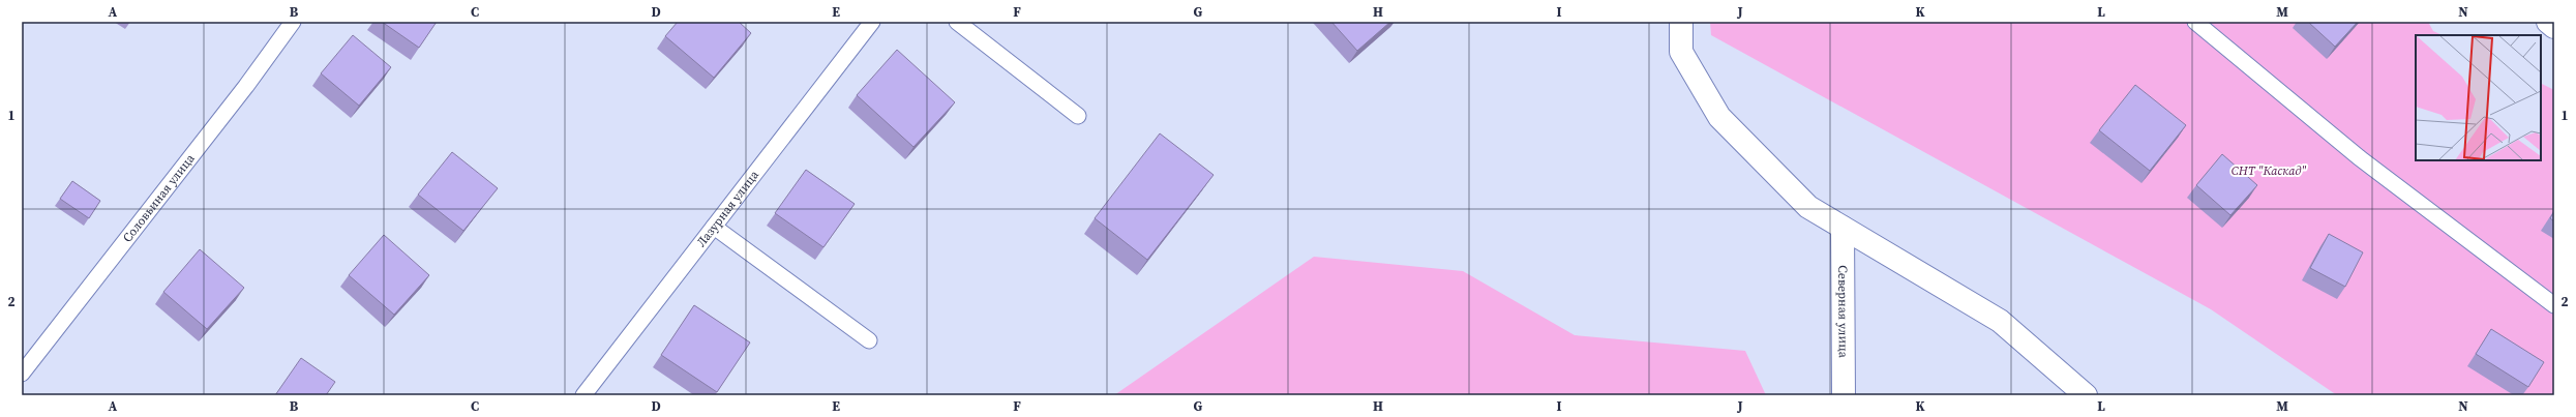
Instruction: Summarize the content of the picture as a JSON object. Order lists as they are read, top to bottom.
{
  "streets": {
    "street": ["Северная улица"],
    "lane": ["Соловьиная улица", "Лазурная улица"]
  },
  "parks": ["СНТ \"Каскад\""],
  "grid": {
    "columns": [
      "A",
      "B",
      "C",
      "D",
      "E",
      "F",
      "G",
      "H",
      "I",
      "J",
      "K",
      "L",
      "M",
      "N"
    ],
    "rows": ["1", "2"]
  }
}
